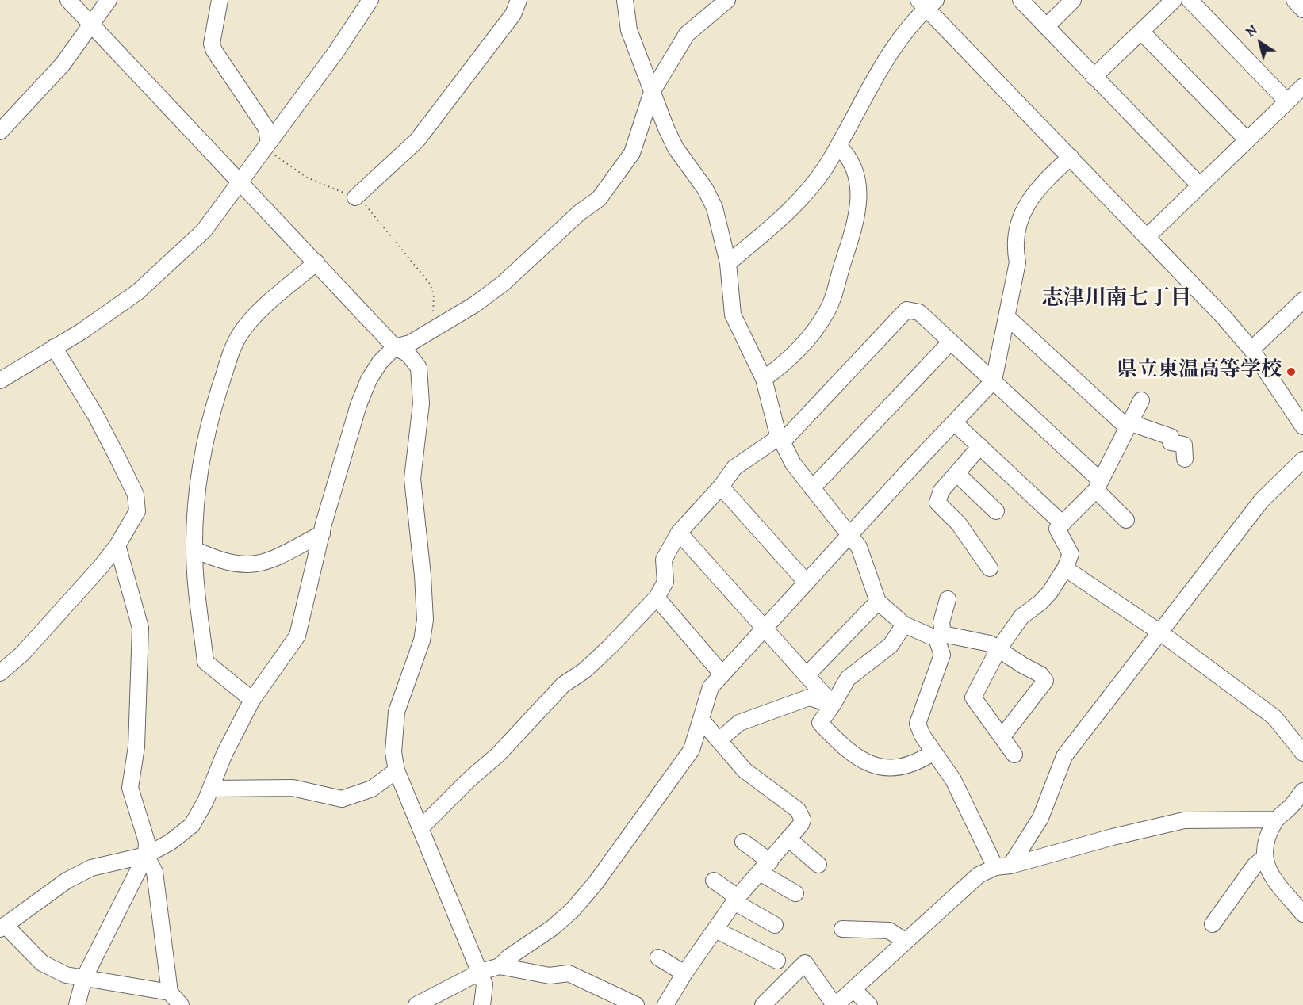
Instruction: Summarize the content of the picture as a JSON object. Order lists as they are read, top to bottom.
{
  "districts": ["志津川南七丁目"],
  "places": ["県立東温高等学校"],
  "north": "top left"
}
